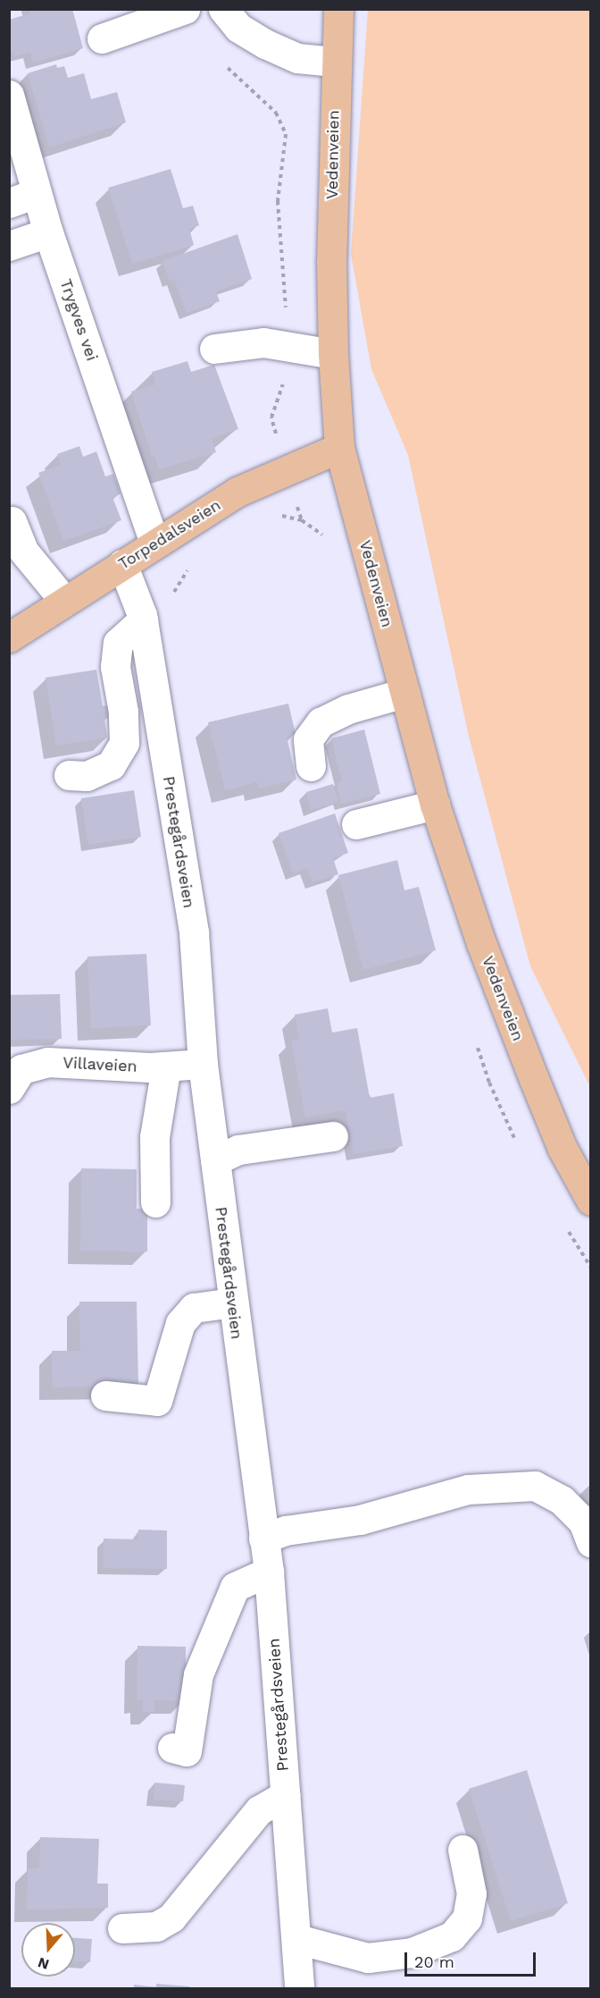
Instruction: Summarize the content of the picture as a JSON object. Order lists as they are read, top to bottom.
{
  "streets": {
    "main road": ["Vedenveien", "Torpedalsveien"],
    "street": ["Trygves vei", "Prestegårdsveien", "Villaveien"]
  },
  "crossings": [
    ["Vedenveien", "Torpedalsveien"],
    ["Trygves vei", "Torpedalsveien"],
    ["Torpedalsveien", "Prestegårdsveien"],
    ["Prestegårdsveien", "Villaveien"]
  ],
  "scale_bar": "20 m",
  "north": "bottom"
}
